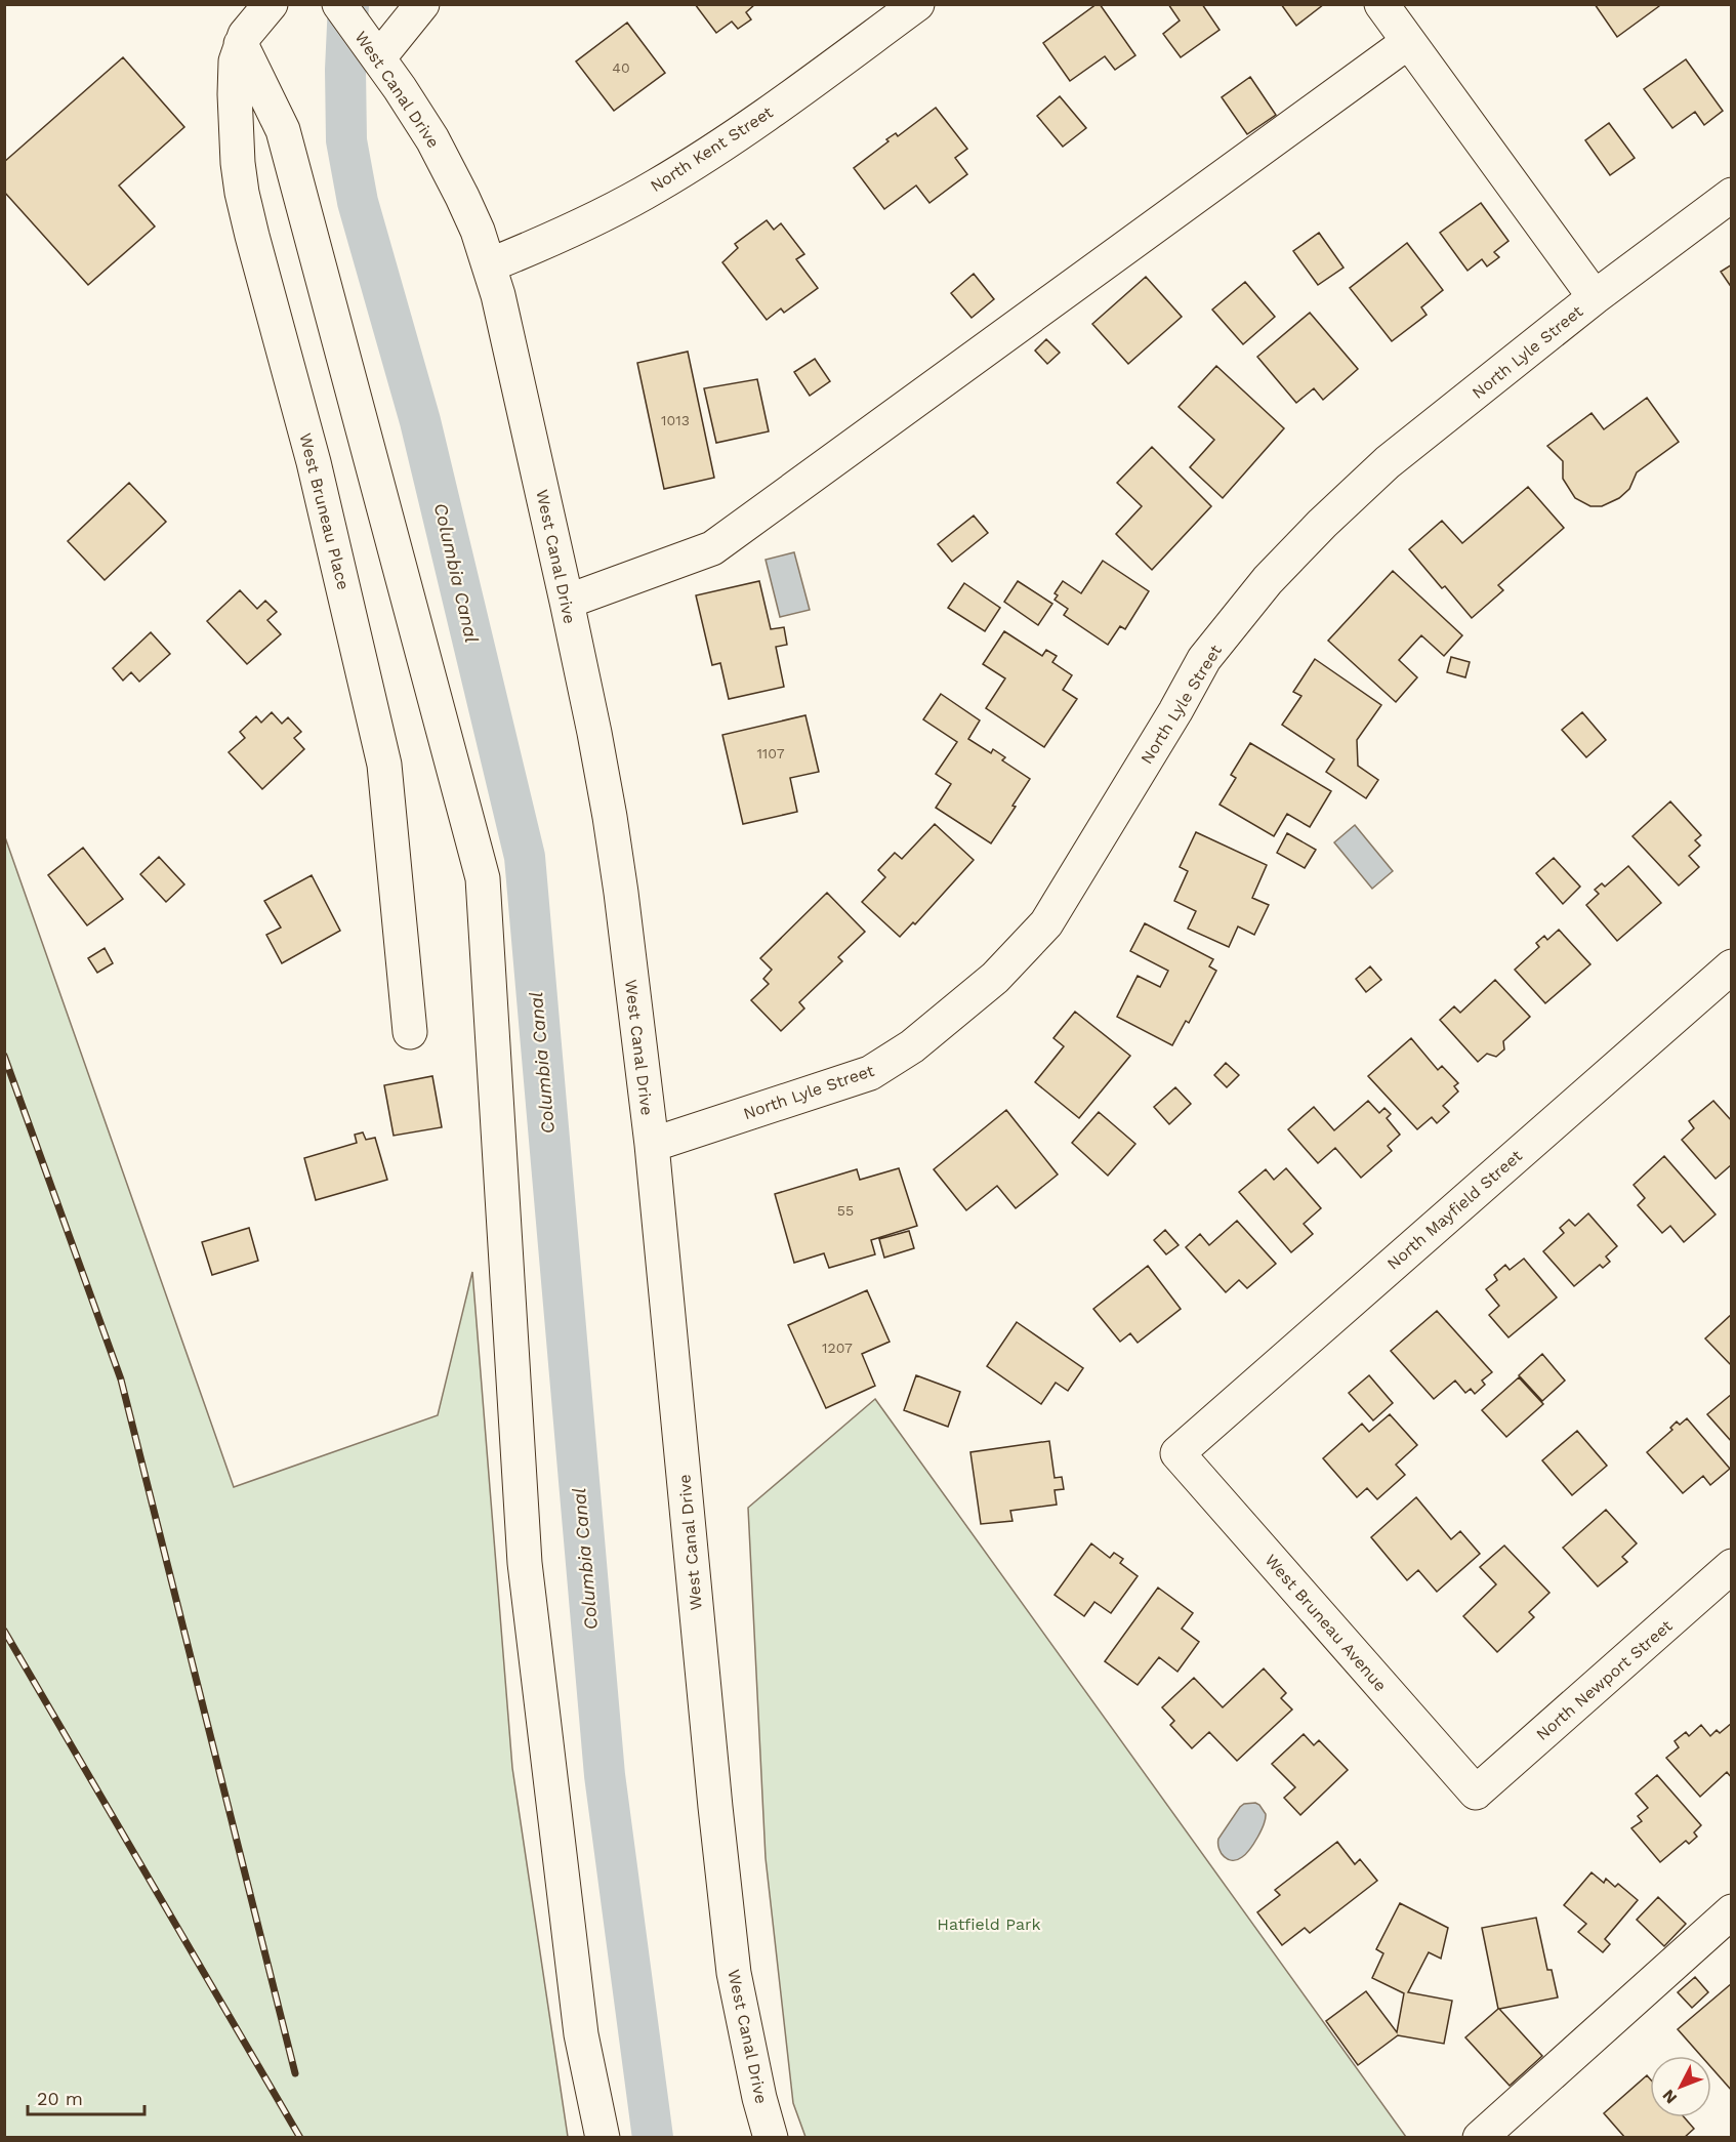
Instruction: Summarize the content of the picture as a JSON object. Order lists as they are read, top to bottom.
{
  "streets": {
    "street": [
      "West Canal Drive",
      "North Kent Street",
      "North Lyle Street",
      "West Bruneau Place",
      "North Mayfield Street",
      "West Bruneau Avenue",
      "North Newport Street"
    ]
  },
  "crossings": [
    ["West Canal Drive", "North Kent Street"],
    ["West Canal Drive", "North Lyle Street"],
    ["North Mayfield Street", "West Bruneau Avenue"],
    ["West Bruneau Avenue", "North Newport Street"]
  ],
  "water": ["Columbia Canal"],
  "parks": ["Hatfield Park"],
  "house_numbers": [
    "40",
    "1013",
    "1107",
    "55",
    "1207"
  ],
  "scale_bar": "20 m",
  "north": "bottom left"
}
